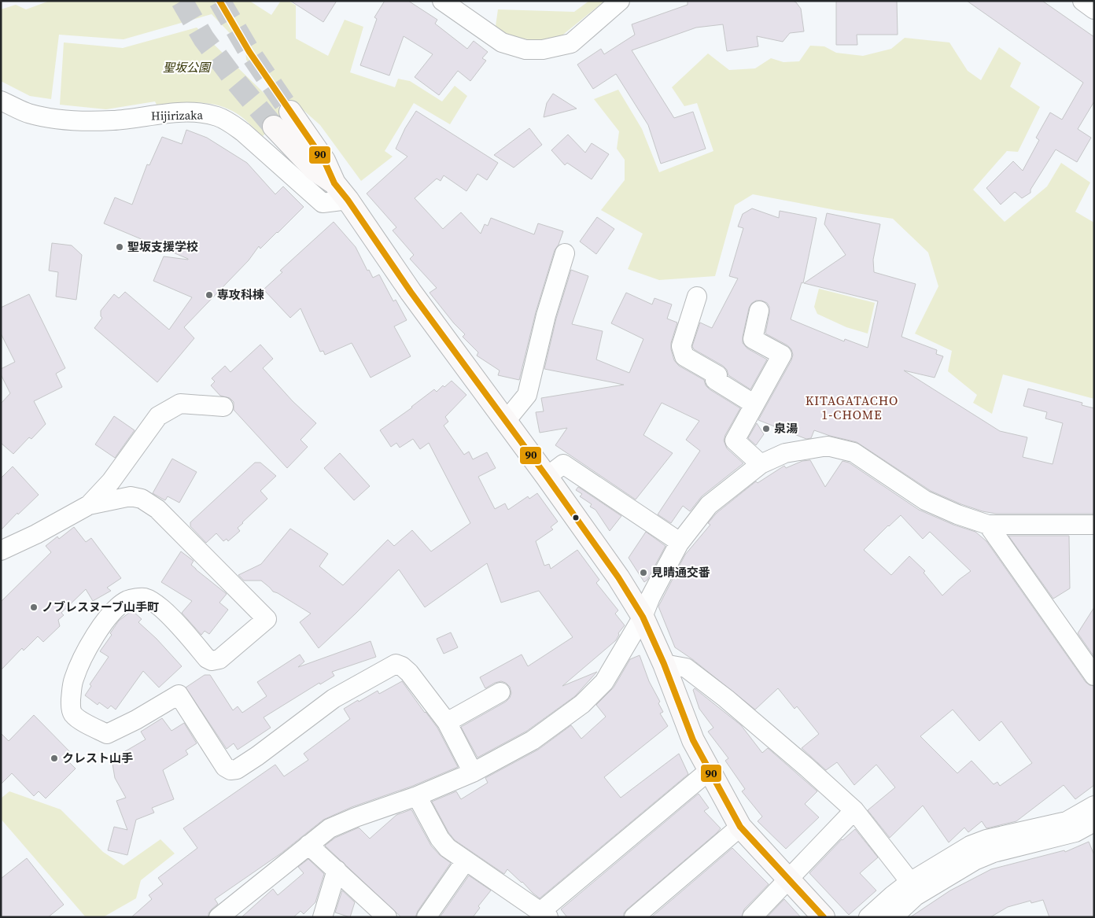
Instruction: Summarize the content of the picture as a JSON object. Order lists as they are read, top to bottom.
{
  "streets": {
    "street": ["Hijirizaka"]
  },
  "districts": ["KITAGATACHO 1-CHOME"],
  "parks": ["聖坂公園"],
  "places": [
    "聖坂支援学校",
    "専攻科棟",
    "泉湯",
    "見晴通交番",
    "ノブレスヌーブ山手町",
    "クレスト山手"
  ],
  "lines": ["transit line 90"]
}
